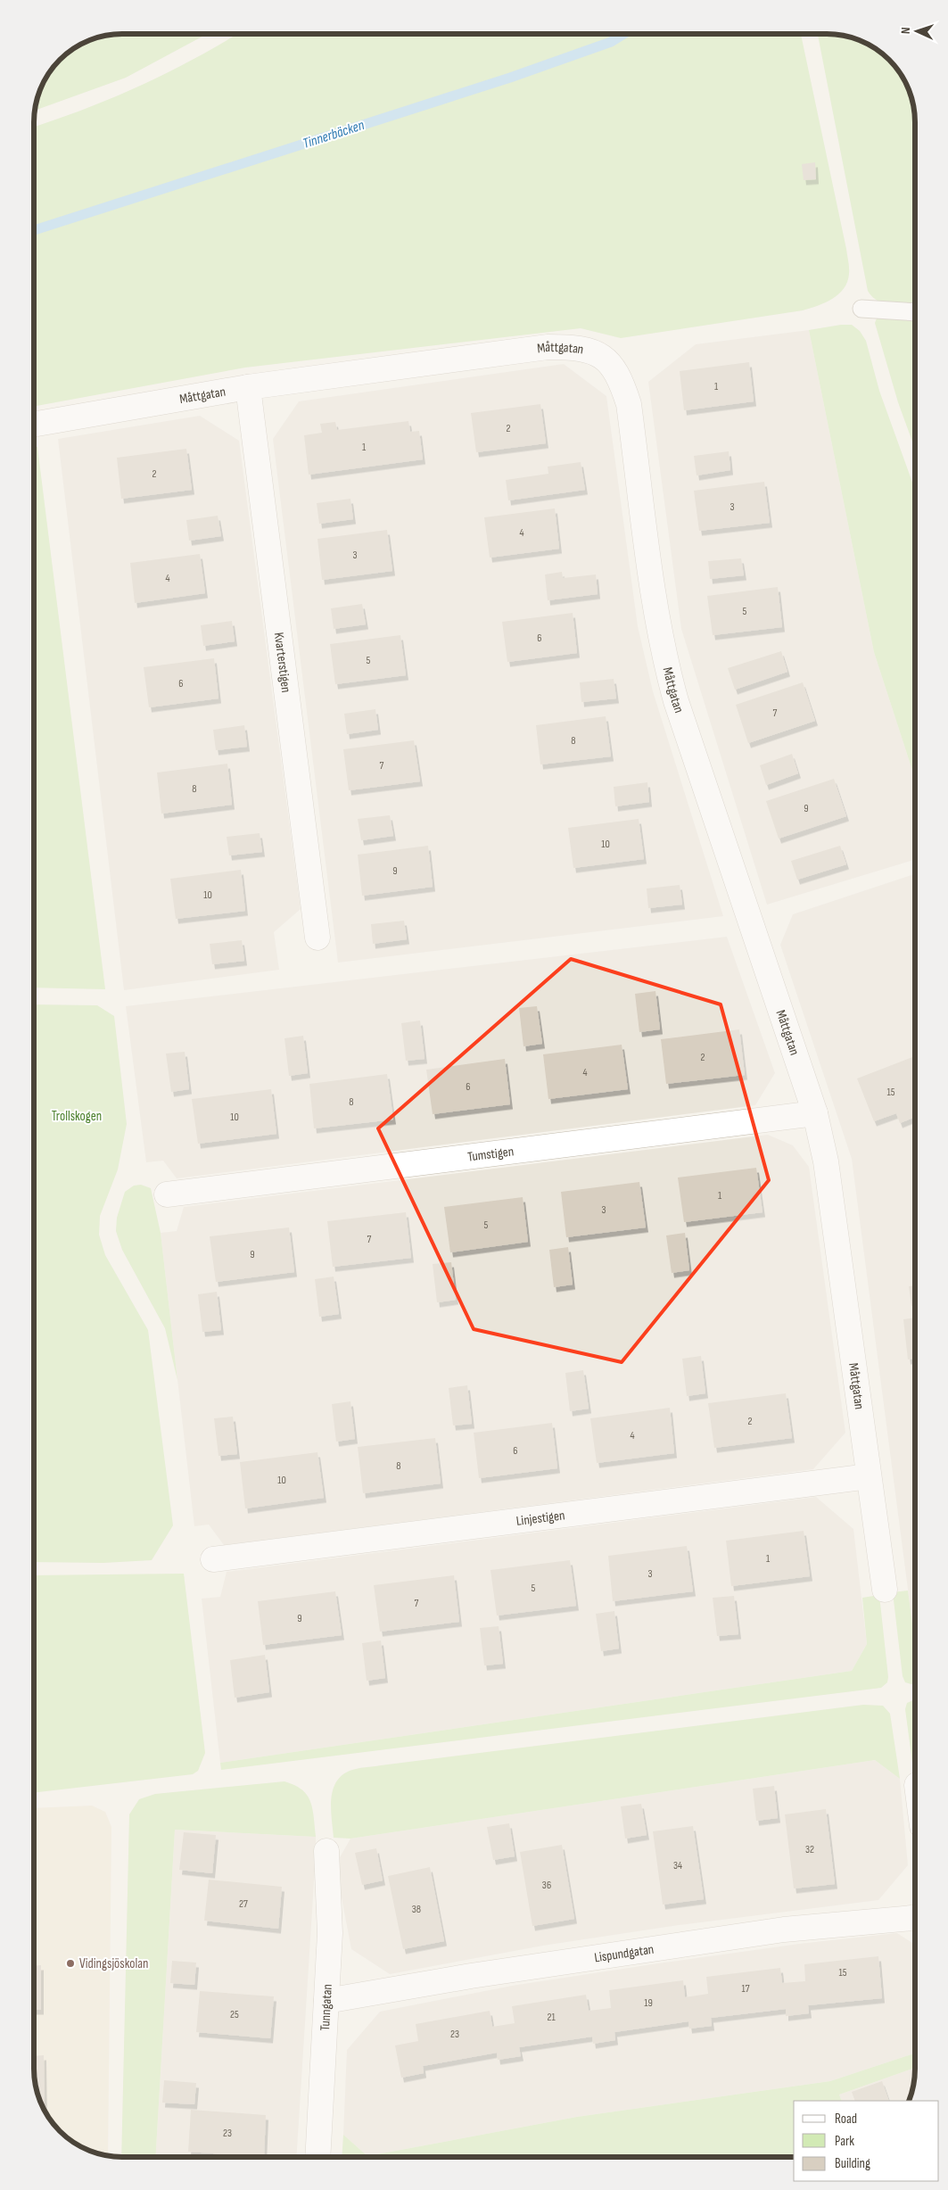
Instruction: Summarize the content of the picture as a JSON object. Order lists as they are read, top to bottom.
{
  "streets": {
    "street": [
      "Måttgatan",
      "Kvarterstigen",
      "Tumstigen",
      "Linjestigen",
      "Lispundgatan",
      "Tunngatan"
    ]
  },
  "crossings": [
    ["Måttgatan", "Kvarterstigen"],
    ["Måttgatan", "Tumstigen"],
    ["Måttgatan", "Linjestigen"],
    ["Lispundgatan", "Tunngatan"]
  ],
  "water": ["Tinnerbäcken"],
  "parks": ["Trollskogen"],
  "places": ["Vidingsjöskolan"],
  "house_numbers": [
    "1",
    "2",
    "1",
    "2",
    "3",
    "4",
    "3",
    "4",
    "5",
    "6",
    "5",
    "6",
    "7",
    "8",
    "7",
    "8",
    "9",
    "10",
    "9",
    "10",
    "2",
    "4",
    "6",
    "15",
    "8",
    "10",
    "1",
    "3",
    "5",
    "7",
    "9",
    "2",
    "4",
    "6",
    "8",
    "10",
    "1",
    "3",
    "5",
    "7",
    "9",
    "32",
    "34",
    "36",
    "27",
    "38",
    "15",
    "17",
    "19",
    "25",
    "21",
    "23",
    "23"
  ],
  "legend": ["Road", "Park", "Building"],
  "north": "left"
}
